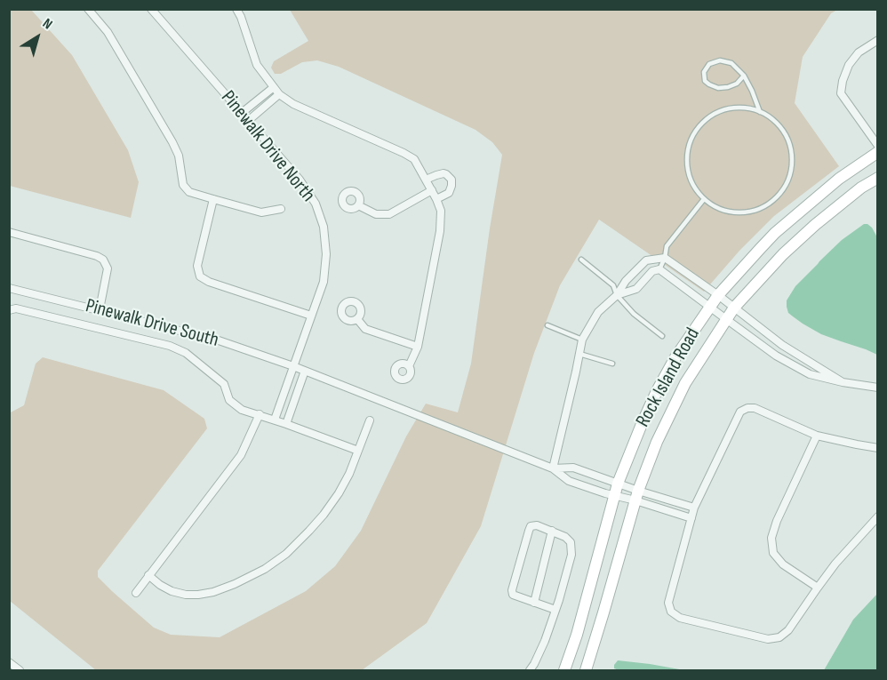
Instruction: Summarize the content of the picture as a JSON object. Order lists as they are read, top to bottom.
{
  "streets": {
    "main road": ["Rock Island Road"],
    "street": ["Pinewalk Drive North", "Pinewalk Drive South"]
  },
  "crossings": [
    ["Pinewalk Drive North", "Pinewalk Drive South"],
    ["Pinewalk Drive South", "Rock Island Road"]
  ],
  "north": "top right"
}
